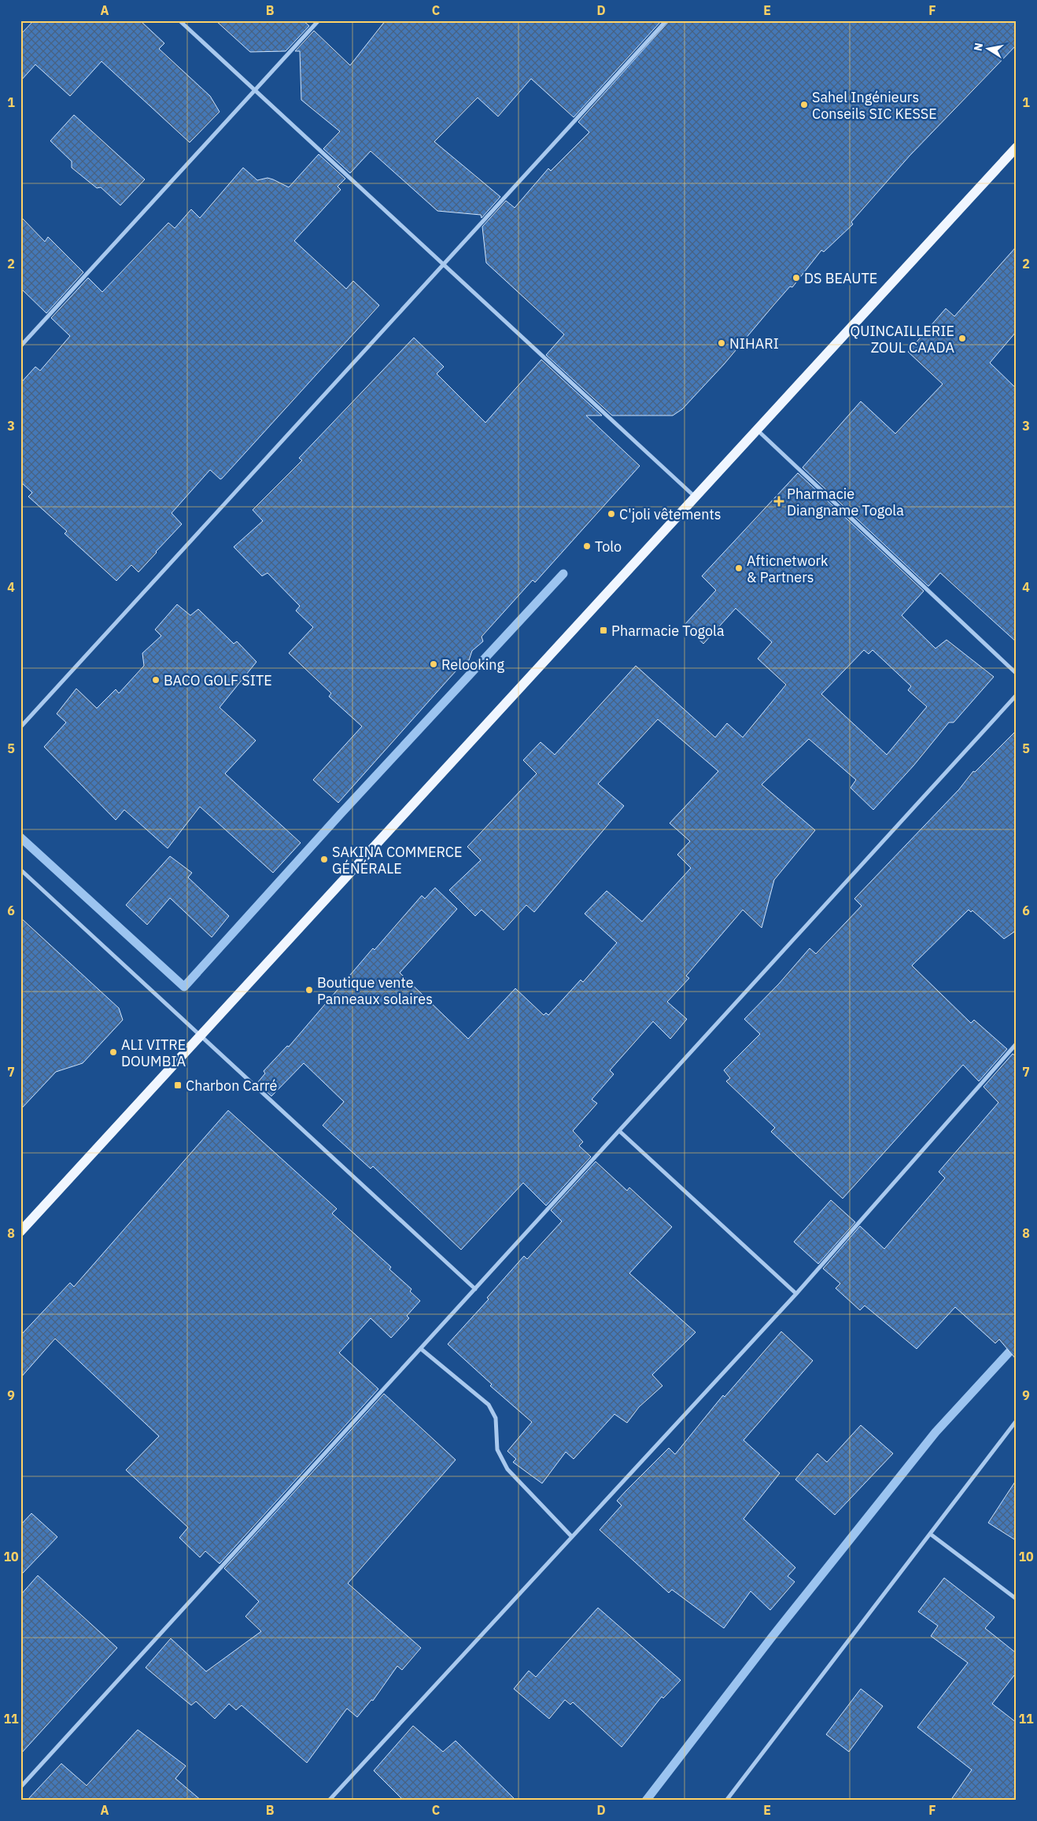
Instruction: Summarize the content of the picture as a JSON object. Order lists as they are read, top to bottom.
{
  "places": {
    "other": [
      "Sahel Ingénieurs Conseils SIC KESSE",
      "DS BEAUTE",
      "QUINCAILLERIE ZOUL CAADA",
      "NIHARI",
      "C'joli vêtements",
      "Tolo",
      "Afticnetwork & Partners",
      "Relooking",
      "BACO GOLF SITE",
      "SAKINA COMMERCE GÉNÉRALE",
      "Boutique vente Panneaux solaires",
      "ALI VITRE DOUMBIA"
    ],
    "health": ["Pharmacie Diangname Togola"],
    "transit": ["Pharmacie Togola", "Charbon Carré"]
  },
  "north": "left",
  "grid": {
    "columns": [
      "A",
      "B",
      "C",
      "D",
      "E",
      "F"
    ],
    "rows": [
      "1",
      "2",
      "3",
      "4",
      "5",
      "6",
      "7",
      "8",
      "9",
      "10",
      "11"
    ]
  }
}
